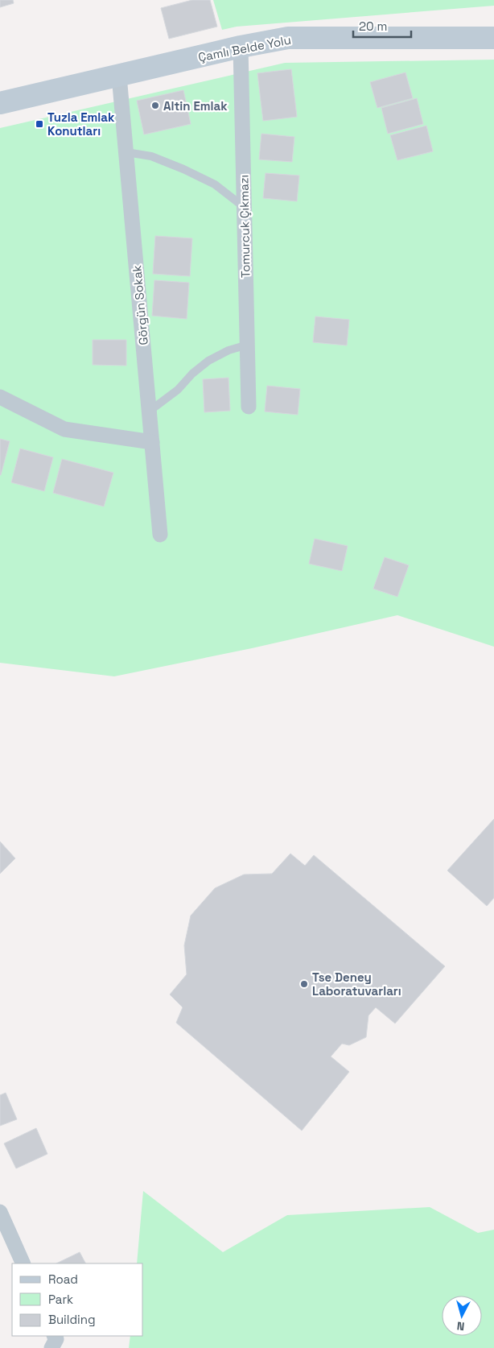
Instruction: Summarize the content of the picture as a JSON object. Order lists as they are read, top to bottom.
{
  "streets": {
    "street": ["Çamlı Belde Yolu", "Tomurcuk Çıkmazı", "Görgün Sokak"]
  },
  "crossings": [
    ["Çamlı Belde Yolu", "Tomurcuk Çıkmazı"],
    ["Çamlı Belde Yolu", "Görgün Sokak"]
  ],
  "places": {
    "other": ["Altin Emlak", "Tse Deney Laboratuvarları"],
    "transit": ["Tuzla Emlak Konutları"]
  },
  "legend": ["Road", "Park", "Building"],
  "scale_bar": "20 m",
  "north": "bottom"
}
